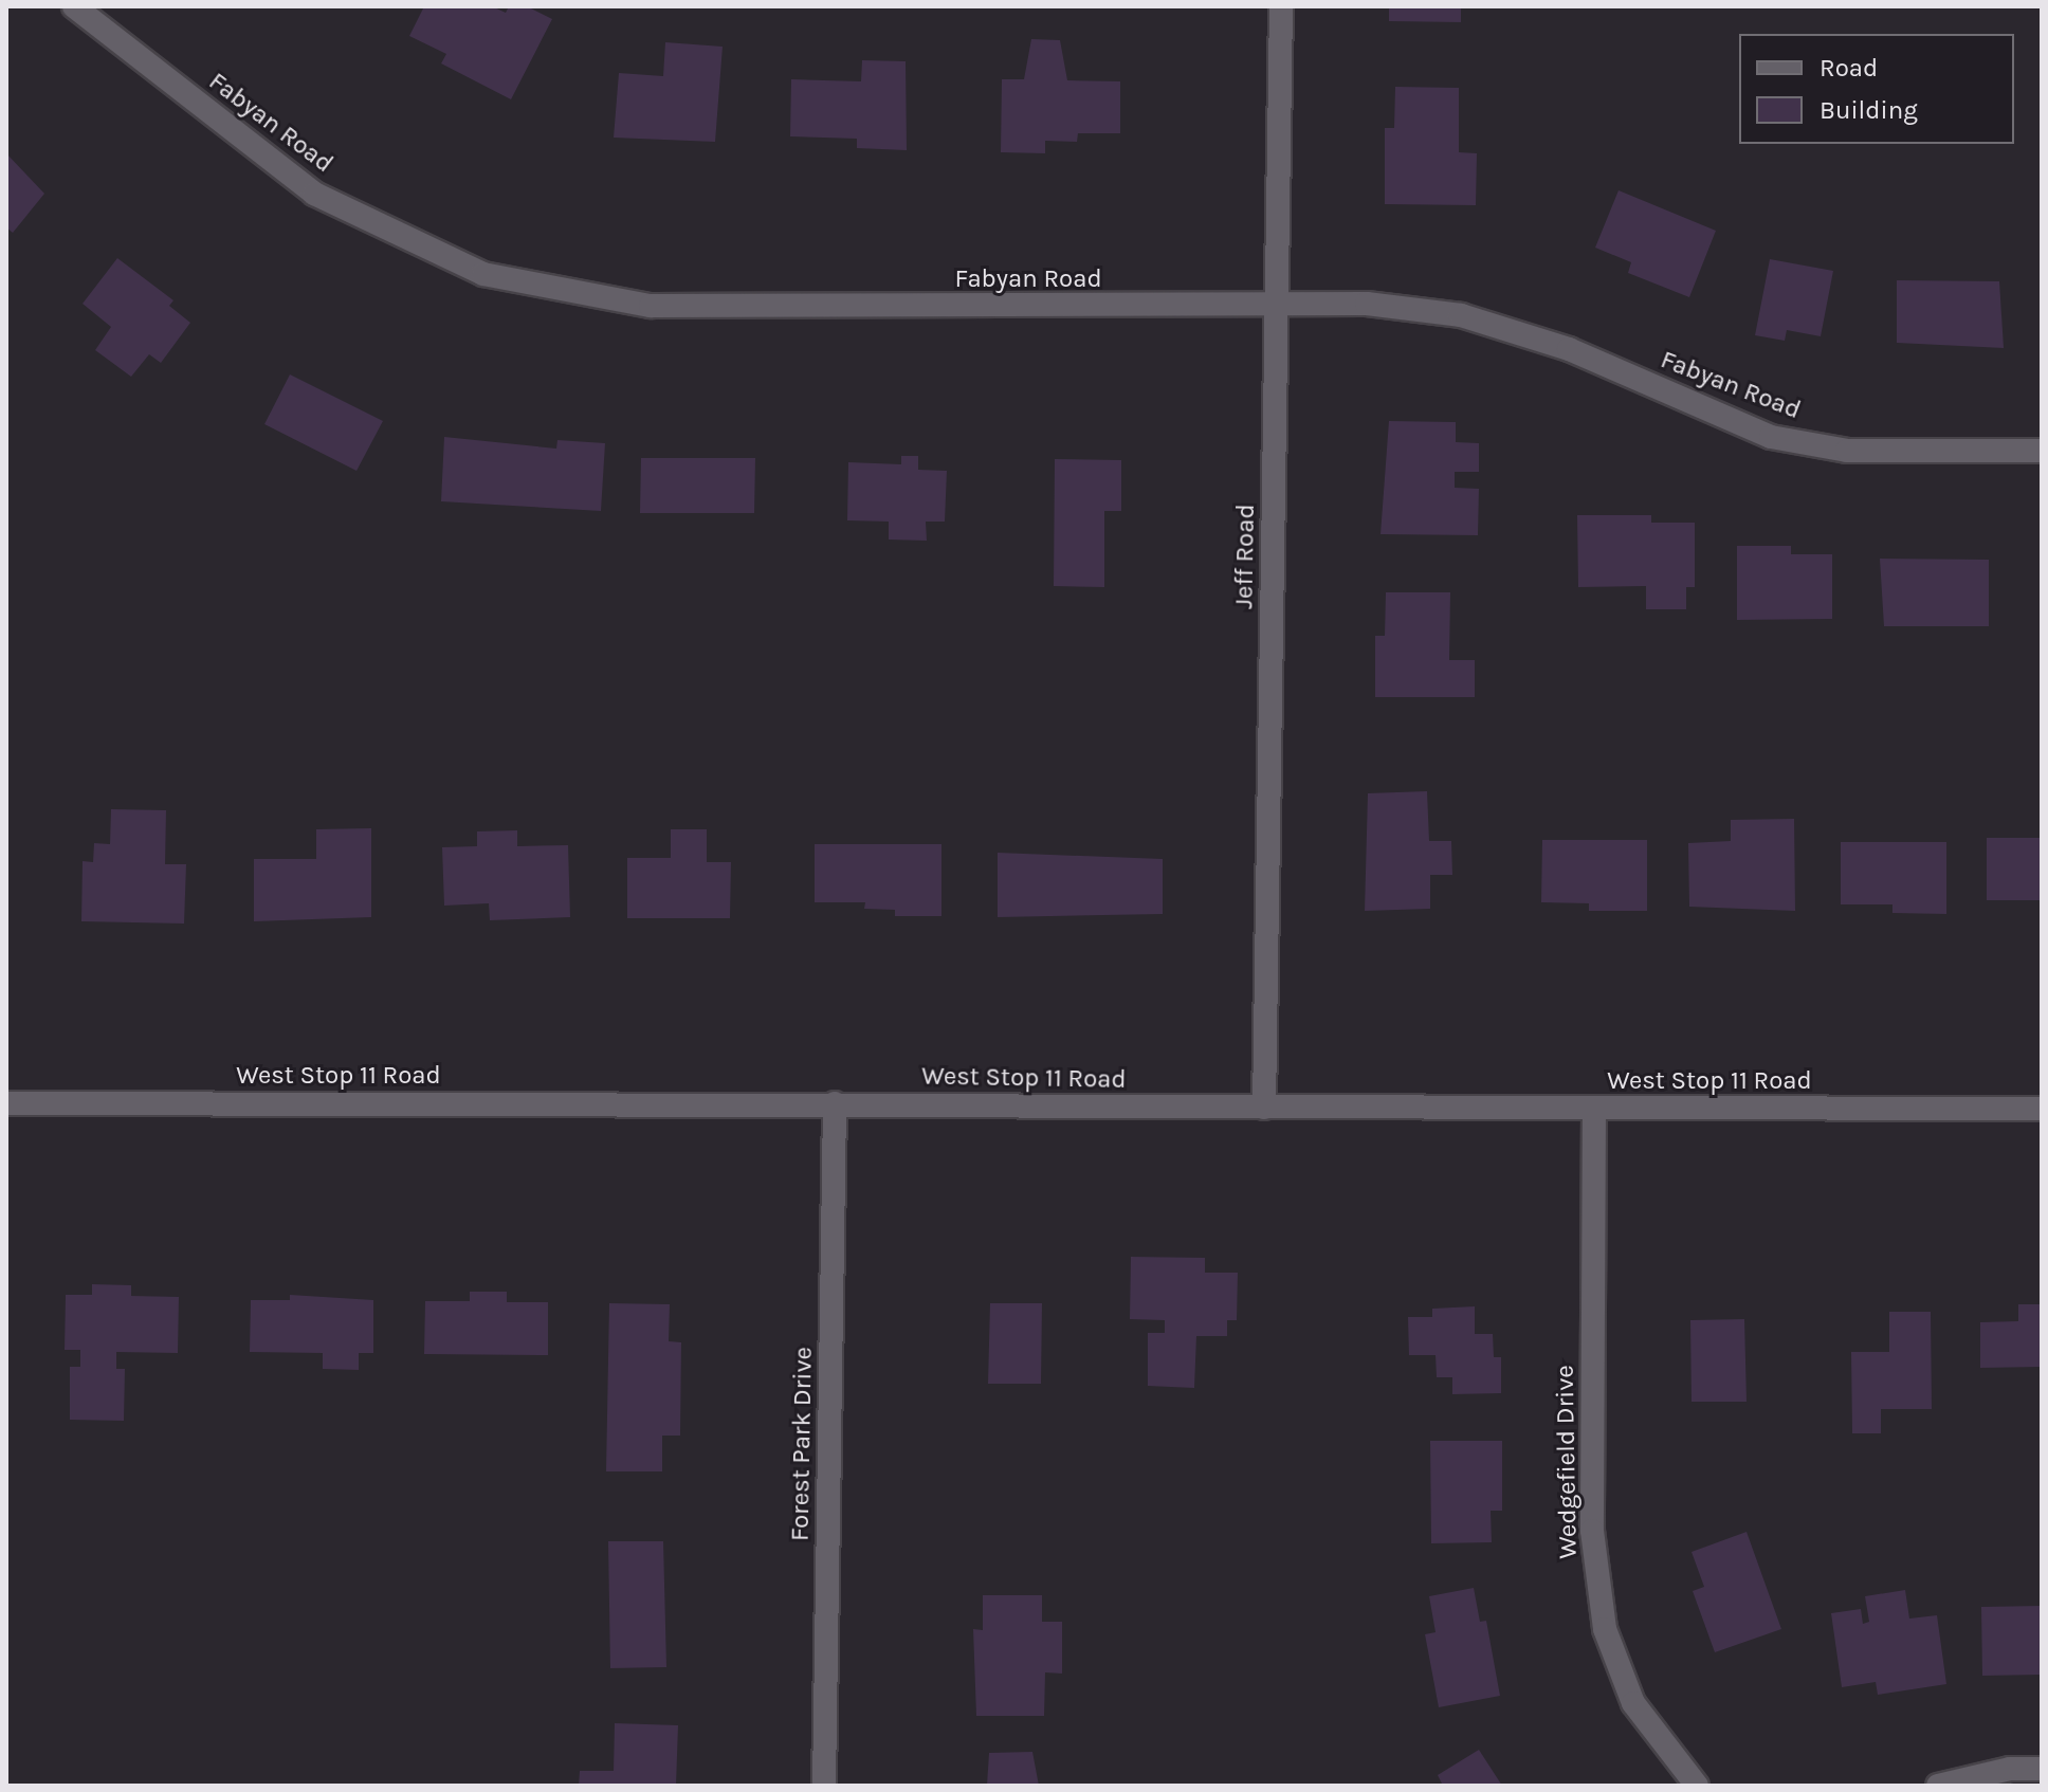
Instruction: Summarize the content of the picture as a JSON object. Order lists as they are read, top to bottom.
{
  "streets": {
    "street": [
      "Fabyan Road",
      "Jeff Road",
      "West Stop 11 Road",
      "Forest Park Drive",
      "Wedgefield Drive"
    ]
  },
  "crossings": [
    ["Fabyan Road", "Jeff Road"],
    ["Jeff Road", "West Stop 11 Road"],
    ["West Stop 11 Road", "Forest Park Drive"],
    ["West Stop 11 Road", "Wedgefield Drive"]
  ],
  "legend": ["Road", "Building"]
}
